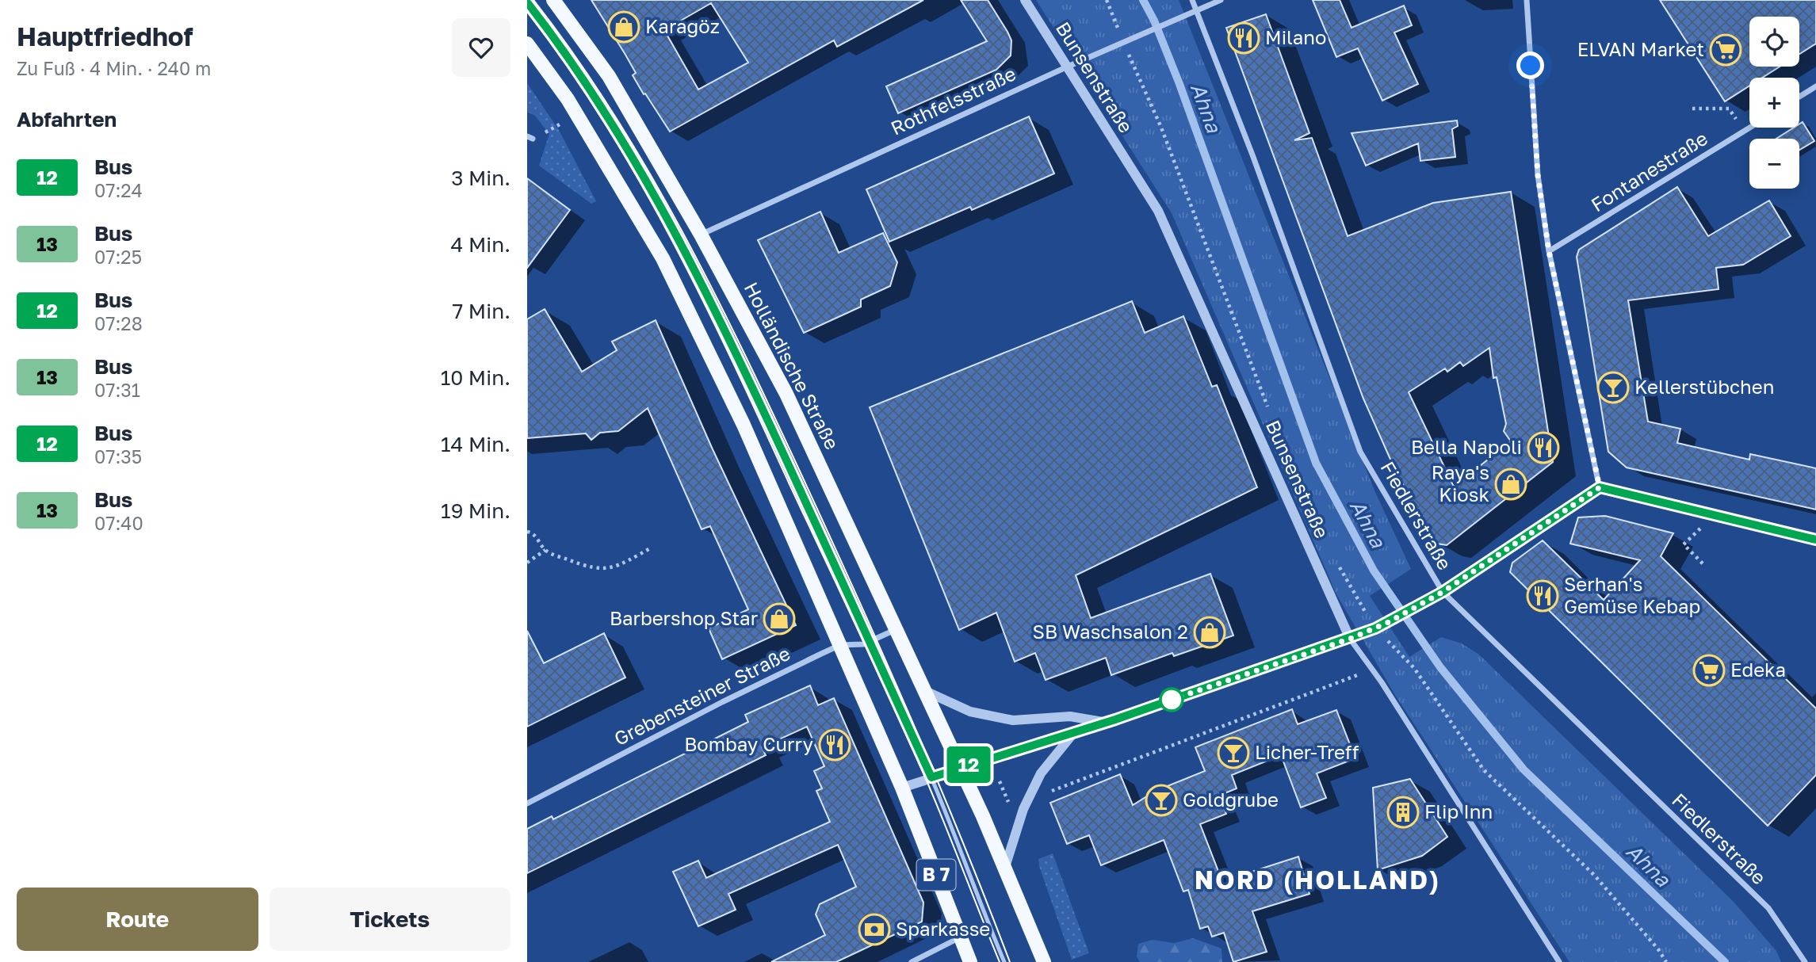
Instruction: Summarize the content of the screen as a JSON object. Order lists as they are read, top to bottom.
{
  "streets": {
    "main road": ["Holländische Straße", "B 7"],
    "street": [
      "Bunsenstraße",
      "Rothfelsstraße",
      "Fontanestraße",
      "Fiedlerstraße",
      "Grebensteiner Straße"
    ]
  },
  "crossings": [
    ["Bunsenstraße", "Rothfelsstraße"],
    ["Rothfelsstraße", "Holländische Straße"],
    ["Rothfelsstraße", "Fiedlerstraße"],
    ["Holländische Straße", "Grebensteiner Straße"],
    ["Grebensteiner Straße", "B 7"]
  ],
  "districts": ["NORD (HOLLAND)"],
  "water": ["Ahna"],
  "places": {
    "shop": [
      "Karagöz",
      "Raya's Kiosk",
      "Barbershop Star",
      "SB Waschsalon 2"
    ],
    "restaurant": [
      "Milano",
      "Bella Napoli",
      "Serhan's Gemüse Kebap",
      "Bombay Curry"
    ],
    "supermarket": ["ELVAN Market", "Edeka"],
    "bar": ["Kellerstübchen", "Licher-Treff", "Goldgrube"],
    "building": ["Flip Inn"],
    "bank": ["Sparkasse"]
  },
  "lines": ["bus line 12"],
  "page": {
    "heading": [
      ["Hauptfriedhof", "Zu Fuß · 4 Min. · 240 m"],
      "Abfahrten"
    ],
    "on_map": "12",
    "map_buttons": ["+", "−"],
    "list": [
      {
        "mark": "12",
        "name": "Bus",
        "note": "07:24",
        "value": "3 Min."
      },
      {
        "mark": "13",
        "name": "Bus",
        "note": "07:25",
        "value": "4 Min."
      },
      {
        "mark": "12",
        "name": "Bus",
        "note": "07:28",
        "value": "7 Min."
      },
      {
        "mark": "13",
        "name": "Bus",
        "note": "07:31",
        "value": "10 Min."
      },
      {
        "mark": "12",
        "name": "Bus",
        "note": "07:35",
        "value": "14 Min."
      },
      {
        "mark": "13",
        "name": "Bus",
        "note": "07:40",
        "value": "19 Min."
      }
    ],
    "buttons": ["Route", "Tickets"]
  }
}
